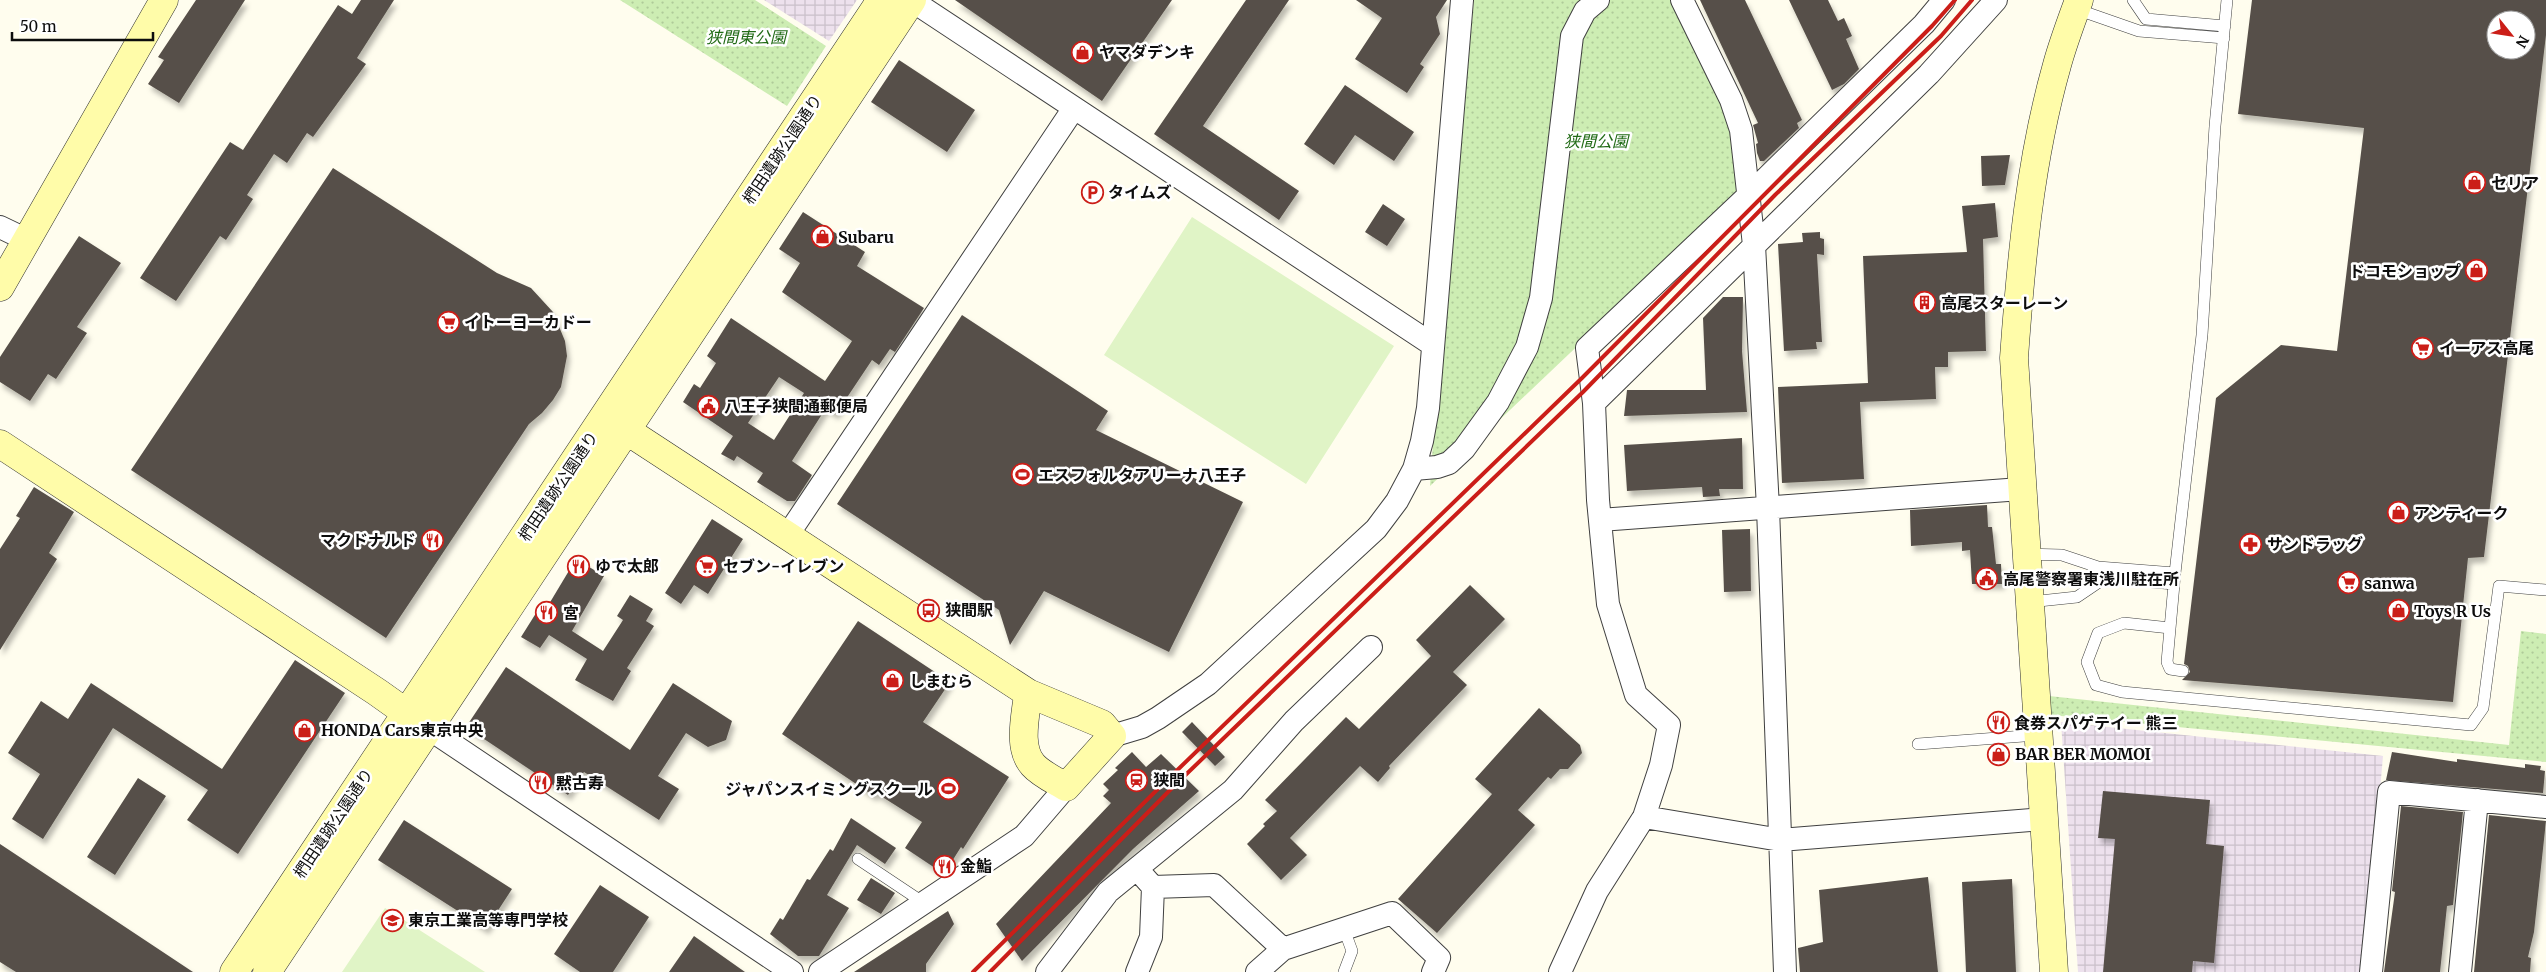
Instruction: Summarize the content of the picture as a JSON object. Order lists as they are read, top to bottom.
{
  "streets": {
    "street": ["椚田遺跡公園通り"]
  },
  "parks": ["狭間東公園", "狭間公園"],
  "places": {
    "shop": [
      "ヤマダデンキ",
      "セリア",
      "Subaru",
      "ドコモショップ",
      "アンティーク",
      "Toys R Us",
      "しまむら",
      "HONDA Cars東京中央",
      "BAR BER MOMOI"
    ],
    "parking": ["タイムズ"],
    "building": ["高尾スターレーン"],
    "supermarket": [
      "イトーヨーカドー",
      "イーアス高尾",
      "セブン-イレブン",
      "sanwa"
    ],
    "public building": ["八王子狭間通郵便局", "高尾警察署東浅川駐在所"],
    "sports": ["エスフォルタアリーナ八王子", "ジャパンスイミングスクール"],
    "restaurant": [
      "マクドナルド",
      "ゆで太郎",
      "宮",
      "食券スパゲテイー 熊三",
      "黙古寿",
      "金鮨"
    ],
    "pharmacy": ["サンドラッグ"],
    "bus stop": ["狭間駅"],
    "station": ["狭間"],
    "school or university": ["東京工業高等専門学校"]
  },
  "scale_bar": "50 m",
  "north": "bottom right"
}
